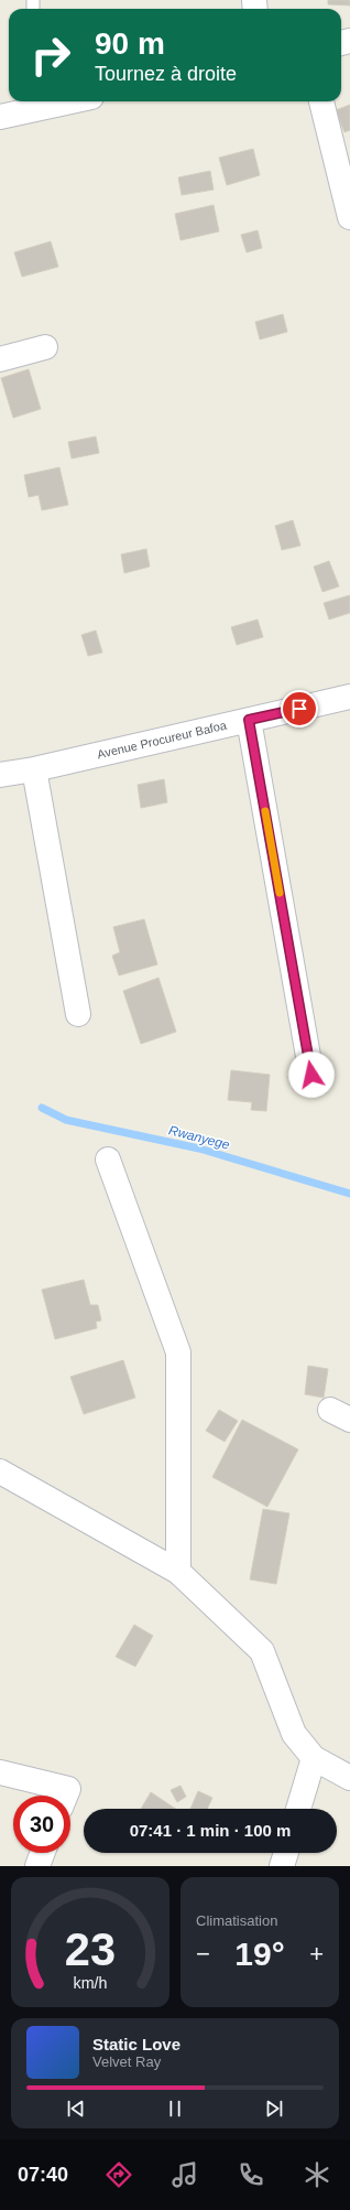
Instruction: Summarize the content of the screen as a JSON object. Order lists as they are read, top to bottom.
{
  "streets": {
    "street": ["Avenue Procureur Bafoa"]
  },
  "water": ["Rwanyege"],
  "page": {
    "turn": ["90 m", "Tournez à droite"],
    "limit": "30",
    "trip": "07:41 · 1 min · 100 m",
    "tile": "Climatisation",
    "heat": ["−", "19°", "+"],
    "song": ["Static Love", "Velvet Ray"],
    "tabs": "07:40",
    "gauge": ["23", "km/h"]
  }
}
